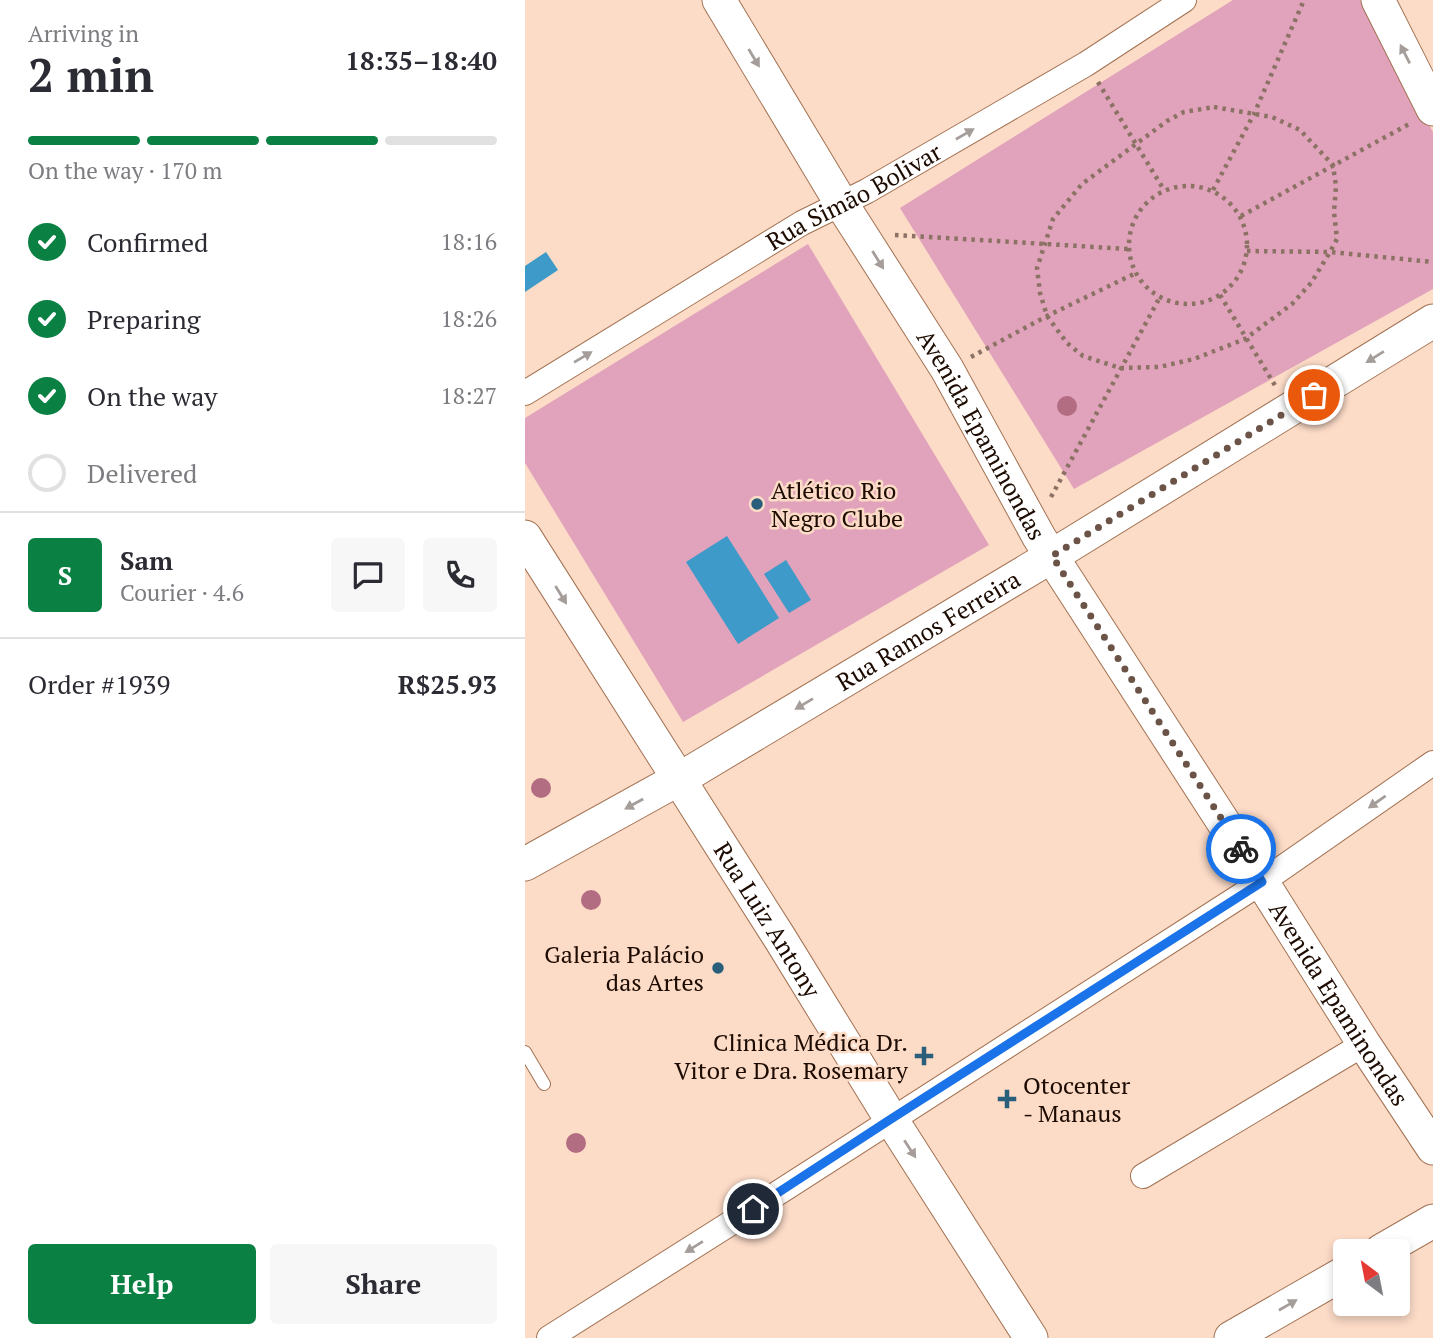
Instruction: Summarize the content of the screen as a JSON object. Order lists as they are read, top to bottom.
{
  "streets": {
    "street": [
      "Rua Simão Bolivar",
      "Avenida Epaminondas",
      "Rua Ramos Ferreira",
      "Rua Luiz Antony"
    ]
  },
  "crossings": [
    ["Rua Simão Bolivar", "Avenida Epaminondas"],
    ["Avenida Epaminondas", "Rua Ramos Ferreira"],
    ["Rua Ramos Ferreira", "Rua Luiz Antony"]
  ],
  "one_way": ["Rua Simão Bolivar", "Rua Ramos Ferreira", "Rua Luiz Antony"],
  "places": {
    "other": ["Atlético Rio Negro Clube", "Galeria Palácio das Artes"],
    "health": ["Clinica Médica Dr. Vitor e Dra. Rosemary", "Otocenter - Manaus"]
  },
  "north": "top left",
  "page": {
    "heading": ["2 min", "Arriving in", "18:35–18:40"],
    "panel": [
      "Sam",
      "Courier · 4.6",
      "Order #1939",
      "R$25.93"
    ],
    "bar": "On the way · 170 m",
    "list": [
      ["Confirmed", "18:16"],
      ["Preparing", "18:26"],
      ["On the way", "18:27"],
      "Delivered"
    ],
    "round": "S",
    "buttons": ["Help", "Share"]
  }
}
